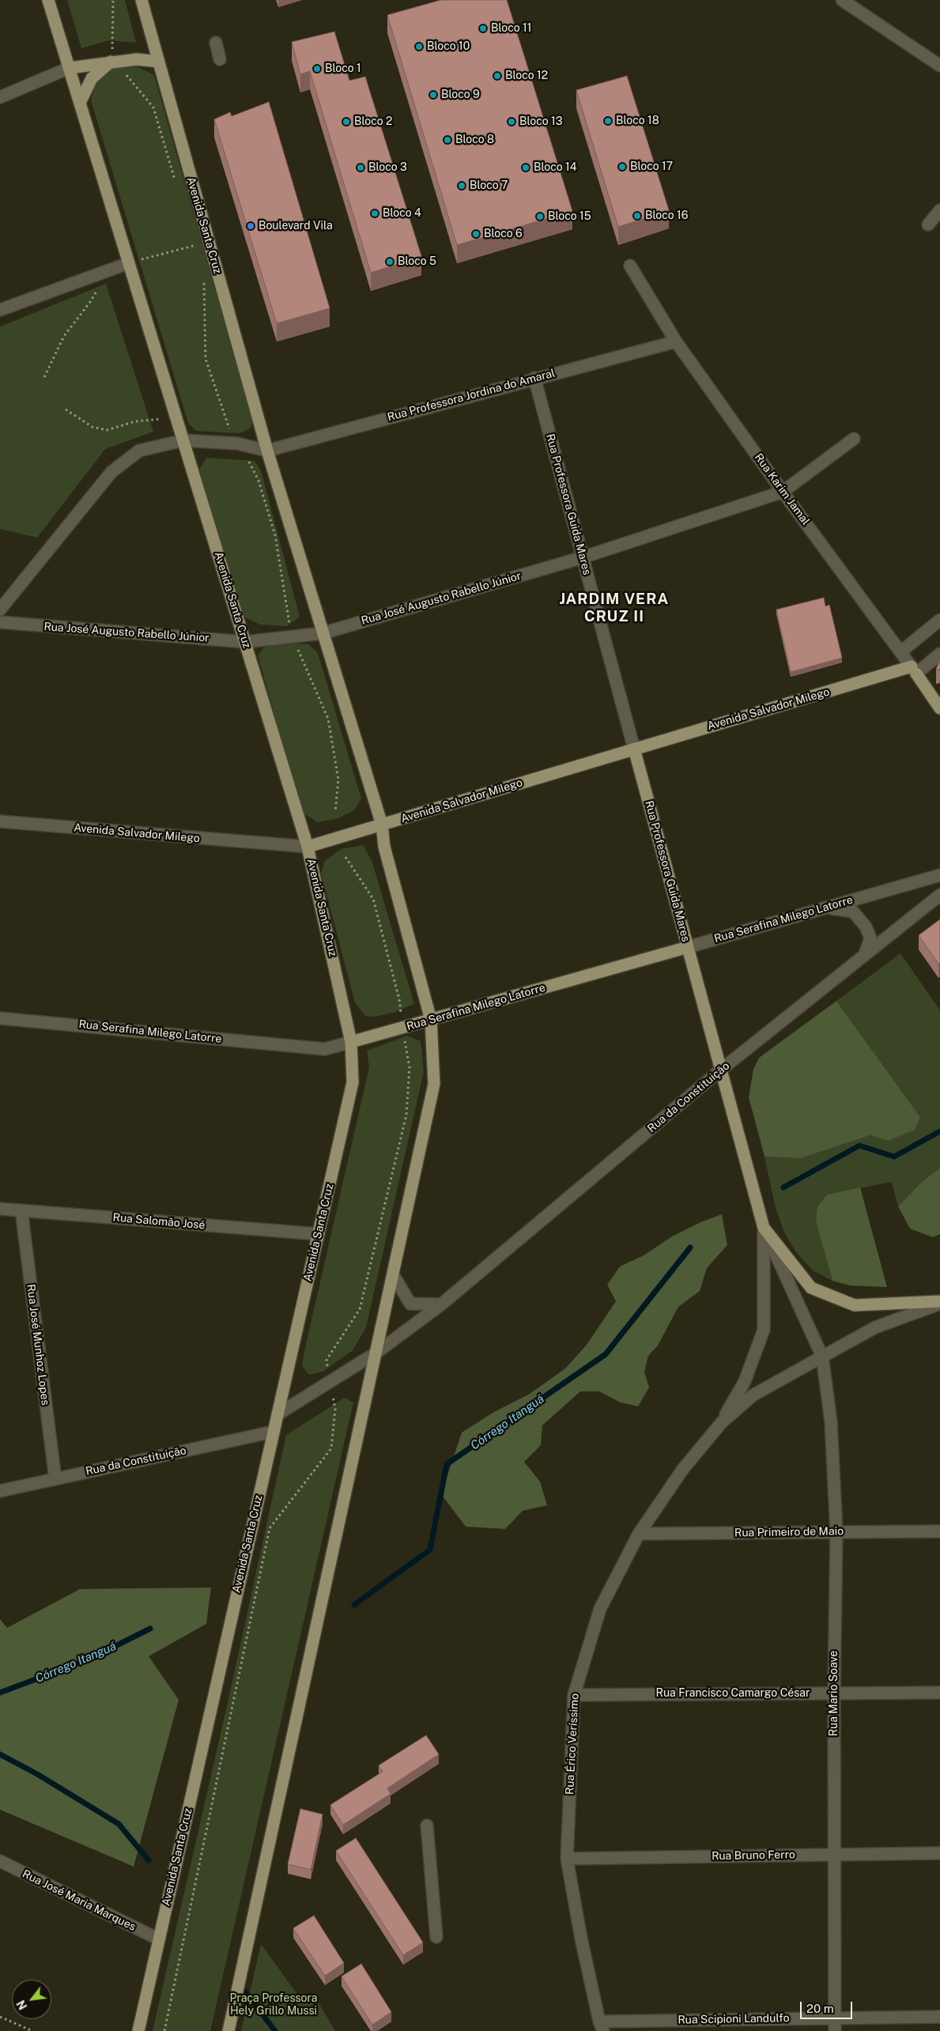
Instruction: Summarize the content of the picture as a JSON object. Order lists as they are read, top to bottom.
{
  "streets": {
    "main road": [
      "Avenida Santa Cruz",
      "Rua Karim Jamal",
      "Rua Professora Guida Mares",
      "Avenida Salvador Milego",
      "Rua Serafina Milego Latorre"
    ],
    "street": [
      "Rua Professora Jordina do Amaral",
      "Rua José Augusto Rabello Júnior",
      "Rua da Constituição",
      "Rua Salomão José",
      "Rua José Munhoz Lopes",
      "Rua Primeiro de Maio",
      "Rua Francisco Camargo César",
      "Rua Mario Soave",
      "Rua Érico Veríssimo",
      "Rua Bruno Ferro",
      "Rua José Maria Marques",
      "Rua Scipioni Landulfo"
    ]
  },
  "crossings": [
    ["Avenida Santa Cruz", "Rua Professora Jordina do Amaral"],
    ["Avenida Santa Cruz", "Rua José Augusto Rabello Júnior"],
    ["Avenida Santa Cruz", "Avenida Salvador Milego"],
    ["Avenida Santa Cruz", "Rua Serafina Milego Latorre"],
    ["Avenida Santa Cruz", "Rua da Constituição"],
    ["Avenida Santa Cruz", "Rua Salomão José"],
    ["Avenida Santa Cruz", "Rua José Maria Marques"],
    ["Rua Professora Jordina do Amaral", "Rua Karim Jamal"],
    ["Rua Professora Jordina do Amaral", "Rua Professora Guida Mares"],
    ["Rua Karim Jamal", "Rua José Augusto Rabello Júnior"],
    ["Rua Karim Jamal", "Avenida Salvador Milego"],
    ["Rua Professora Guida Mares", "Rua José Augusto Rabello Júnior"],
    ["Rua Professora Guida Mares", "Avenida Salvador Milego"],
    ["Rua Professora Guida Mares", "Rua Serafina Milego Latorre"],
    ["Rua Professora Guida Mares", "Rua da Constituição"],
    ["Rua Professora Guida Mares", "Rua Mario Soave"],
    ["Rua Professora Guida Mares", "Rua Érico Veríssimo"],
    ["Rua da Constituição", "Rua José Munhoz Lopes"],
    ["Rua Salomão José", "Rua José Munhoz Lopes"],
    ["Rua Primeiro de Maio", "Rua Mario Soave"],
    ["Rua Primeiro de Maio", "Rua Érico Veríssimo"],
    ["Rua Francisco Camargo César", "Rua Mario Soave"],
    ["Rua Francisco Camargo César", "Rua Érico Veríssimo"],
    ["Rua Mario Soave", "Rua Érico Veríssimo"],
    ["Rua Mario Soave", "Rua Bruno Ferro"],
    ["Rua Mario Soave", "Rua Scipioni Landulfo"],
    ["Rua Érico Veríssimo", "Rua Bruno Ferro"],
    ["Rua Érico Veríssimo", "Rua Scipioni Landulfo"]
  ],
  "districts": ["JARDIM VERA CRUZ II"],
  "water": ["Córrego Itanguá"],
  "parks": ["Praça Professora Hely Grillo Mussi"],
  "places": [
    "Bloco 11",
    "Bloco 10",
    "Bloco 1",
    "Bloco 12",
    "Bloco 9",
    "Bloco 18",
    "Bloco 2",
    "Bloco 13",
    "Bloco 8",
    "Bloco 17",
    "Bloco 3",
    "Bloco 14",
    "Bloco 7",
    "Bloco 4",
    "Bloco 16",
    "Bloco 15",
    "Boulevard Vila",
    "Bloco 6",
    "Bloco 5"
  ],
  "scale_bar": "20 m",
  "north": "bottom left"
}
